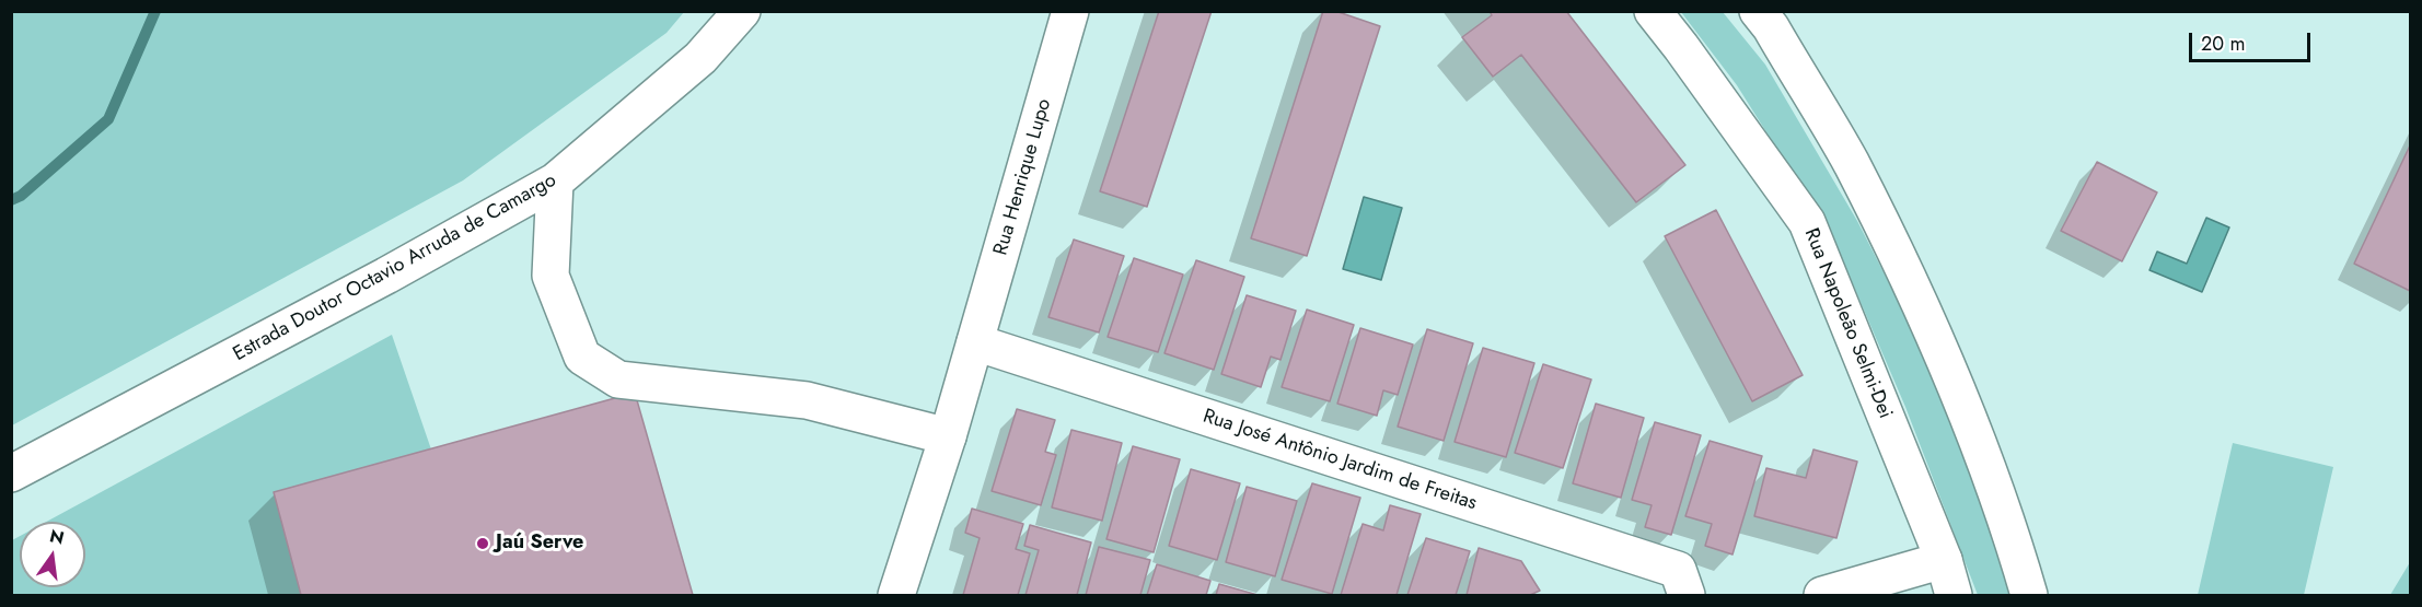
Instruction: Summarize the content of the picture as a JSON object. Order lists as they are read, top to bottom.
{
  "streets": {
    "street": [
      "Rua Henrique Lupo",
      "Estrada Doutor Octavio Arruda de Camargo",
      "Rua Napoleão Selmi-Dei",
      "Rua José Antônio Jardim de Freitas"
    ]
  },
  "crossings": [
    ["Rua Henrique Lupo", "Rua José Antônio Jardim de Freitas"]
  ],
  "places": ["Jaú Serve"],
  "scale_bar": "20 m",
  "north": "top"
}
